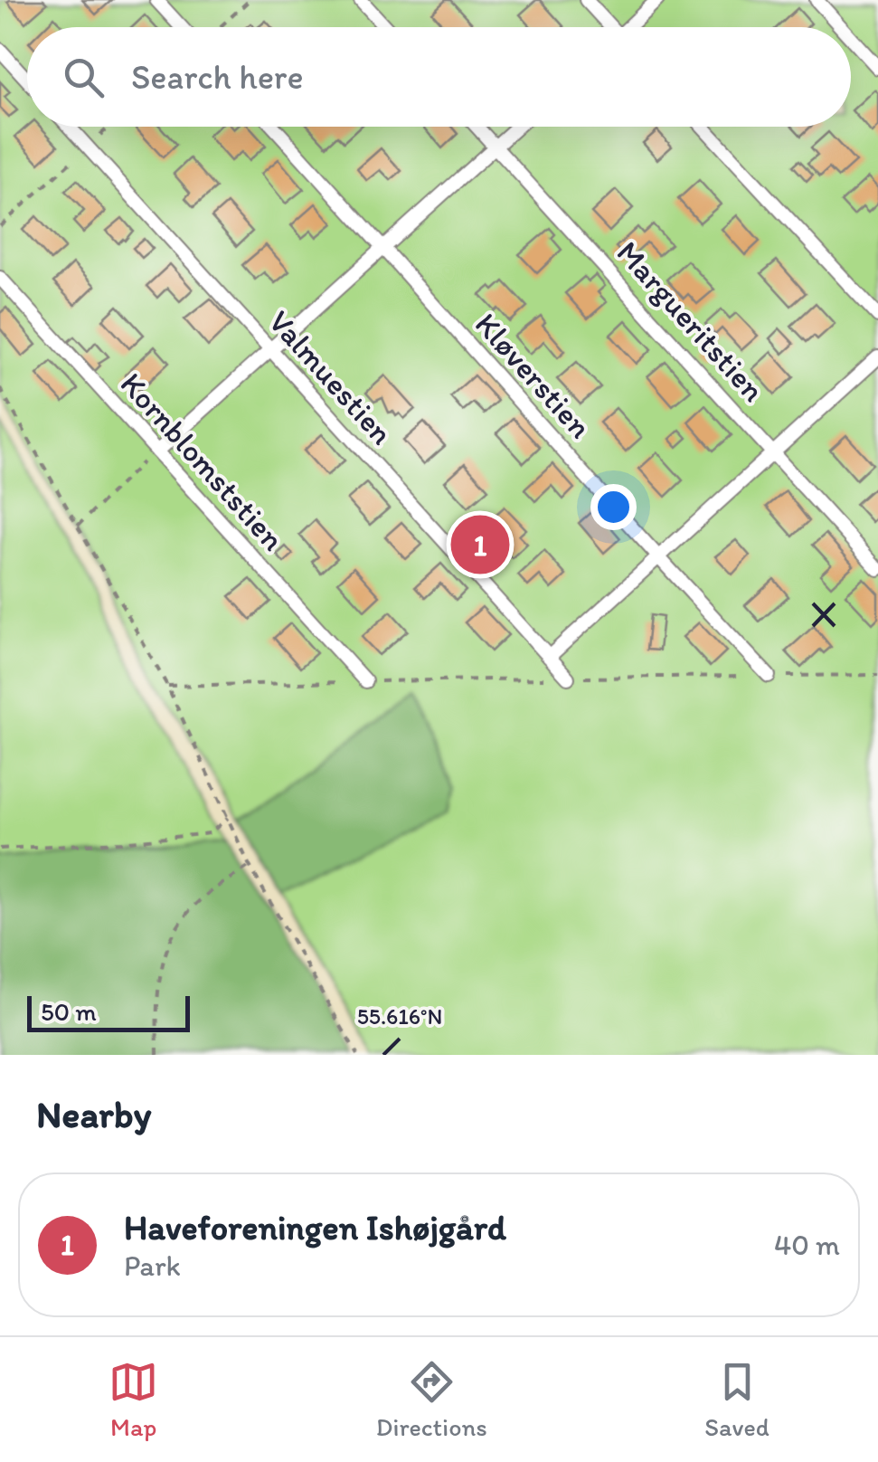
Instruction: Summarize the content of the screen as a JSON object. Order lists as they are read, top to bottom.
{
  "streets": {
    "lane": [
      "Margueritstien",
      "Kløverstien",
      "Valmuestien",
      "Kornblomststien"
    ]
  },
  "scale_bar": "50 m",
  "page": {
    "search": "Search here",
    "pins": "1",
    "scale": "50 m",
    "heading": "Nearby",
    "list": [
      {
        "mark": "1",
        "name": "Haveforeningen Ishøjgård",
        "note": "Park",
        "value": "40 m"
      }
    ],
    "nav": ["Map", "Directions", "Saved"]
  },
  "coordinates": ["55.616°N"]
}
